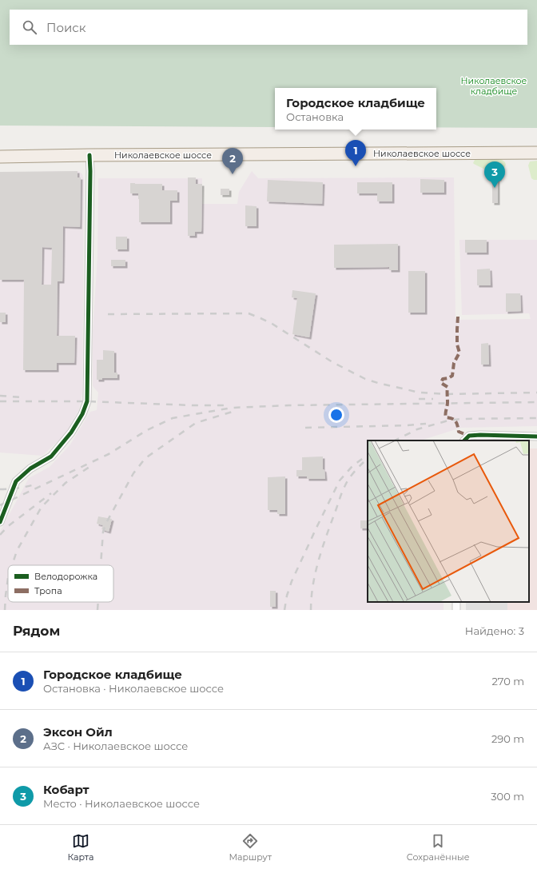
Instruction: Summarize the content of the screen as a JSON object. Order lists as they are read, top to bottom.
{
  "streets": {
    "main road": ["Николаевское шоссе"]
  },
  "parks": ["Николаевское кладбище"],
  "legend": ["Велодорожка", "Тропа"],
  "page": {
    "search": "Поиск",
    "popup": ["Городское кладбище", "Остановка"],
    "pins": ["1", "2", "3"],
    "heading": ["Рядом", "Найдено: 3"],
    "list": [
      {
        "mark": "1",
        "name": "Городское кладбище",
        "note": "Остановка · Николаевское шоссе",
        "value": "270 m"
      },
      {
        "mark": "2",
        "name": "Эксон Ойл",
        "note": "АЗС · Николаевское шоссе",
        "value": "290 m"
      },
      {
        "mark": "3",
        "name": "Кобарт",
        "note": "Место · Николаевское шоссе",
        "value": "300 m"
      }
    ],
    "nav": ["Карта", "Маршрут", "Сохранённые"]
  }
}
